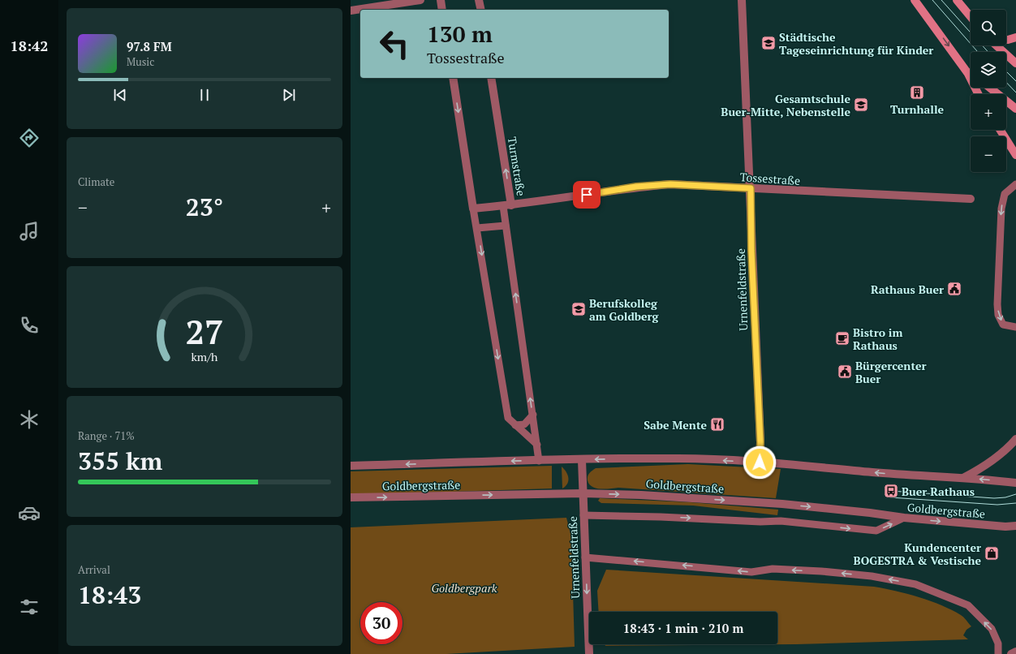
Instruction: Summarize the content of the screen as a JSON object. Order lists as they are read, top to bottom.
{
  "streets": {
    "street": [
      "Turmstraße",
      "Tossestraße",
      "Urnenfeldstraße",
      "Goldbergstraße"
    ]
  },
  "crossings": [
    ["Turmstraße", "Tossestraße"],
    ["Tossestraße", "Urnenfeldstraße"],
    ["Urnenfeldstraße", "Goldbergstraße"]
  ],
  "parks": ["Goldbergpark"],
  "places": {
    "school or university": ["Städtische Tageseinrichtung für Kinder", "Gesamtschule Buer-Mitte, Nebenstelle", "Berufskolleg am Goldberg"],
    "building": ["Turnhalle"],
    "public building": ["Rathaus Buer", "Bürgercenter Buer"],
    "cafe": ["Bistro im Rathaus"],
    "restaurant": ["Sabe Mente"],
    "bus stop": ["Buer Rathaus"],
    "shop": ["Kundencenter BOGESTRA & Vestische"]
  },
  "page": {
    "tabs": "18:42",
    "map_buttons": ["+", "−"],
    "turn": ["130 m", "Tossestraße"],
    "song": ["97.8 FM", "Music"],
    "tile": [
      "Climate",
      ["Range · 71%", "355 km"],
      ["Arrival", "18:43"]
    ],
    "heat": ["−", "23°", "+"],
    "limit": "30",
    "trip": "18:43 · 1 min · 210 m",
    "gauge": ["27", "km/h"]
  }
}
